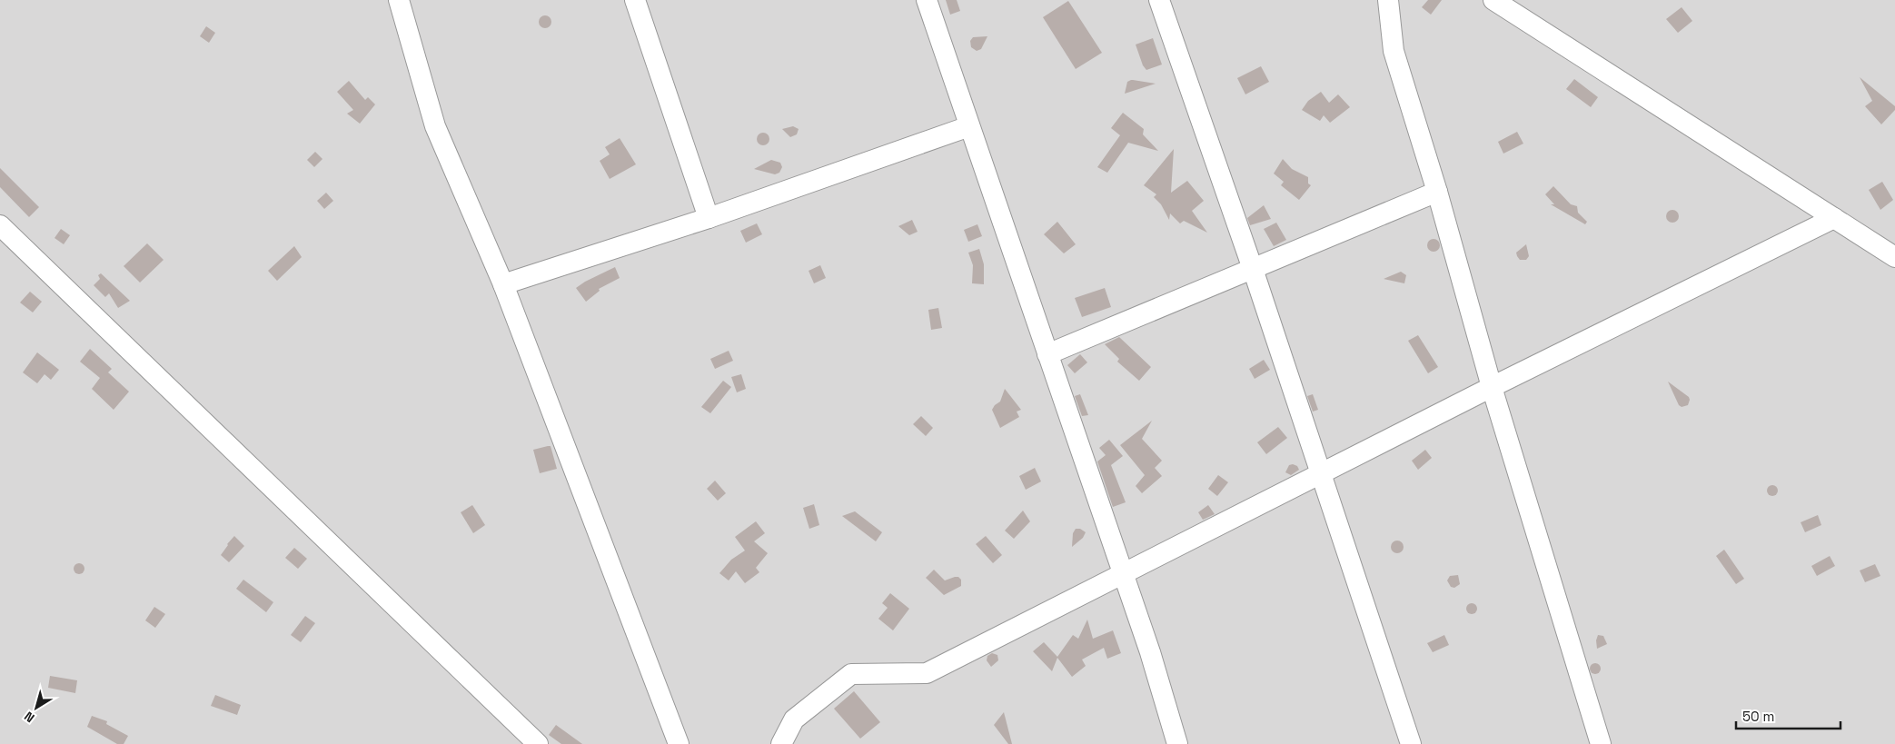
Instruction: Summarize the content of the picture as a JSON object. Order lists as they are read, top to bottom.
{
  "scale_bar": "50 m",
  "north": "bottom left"
}
